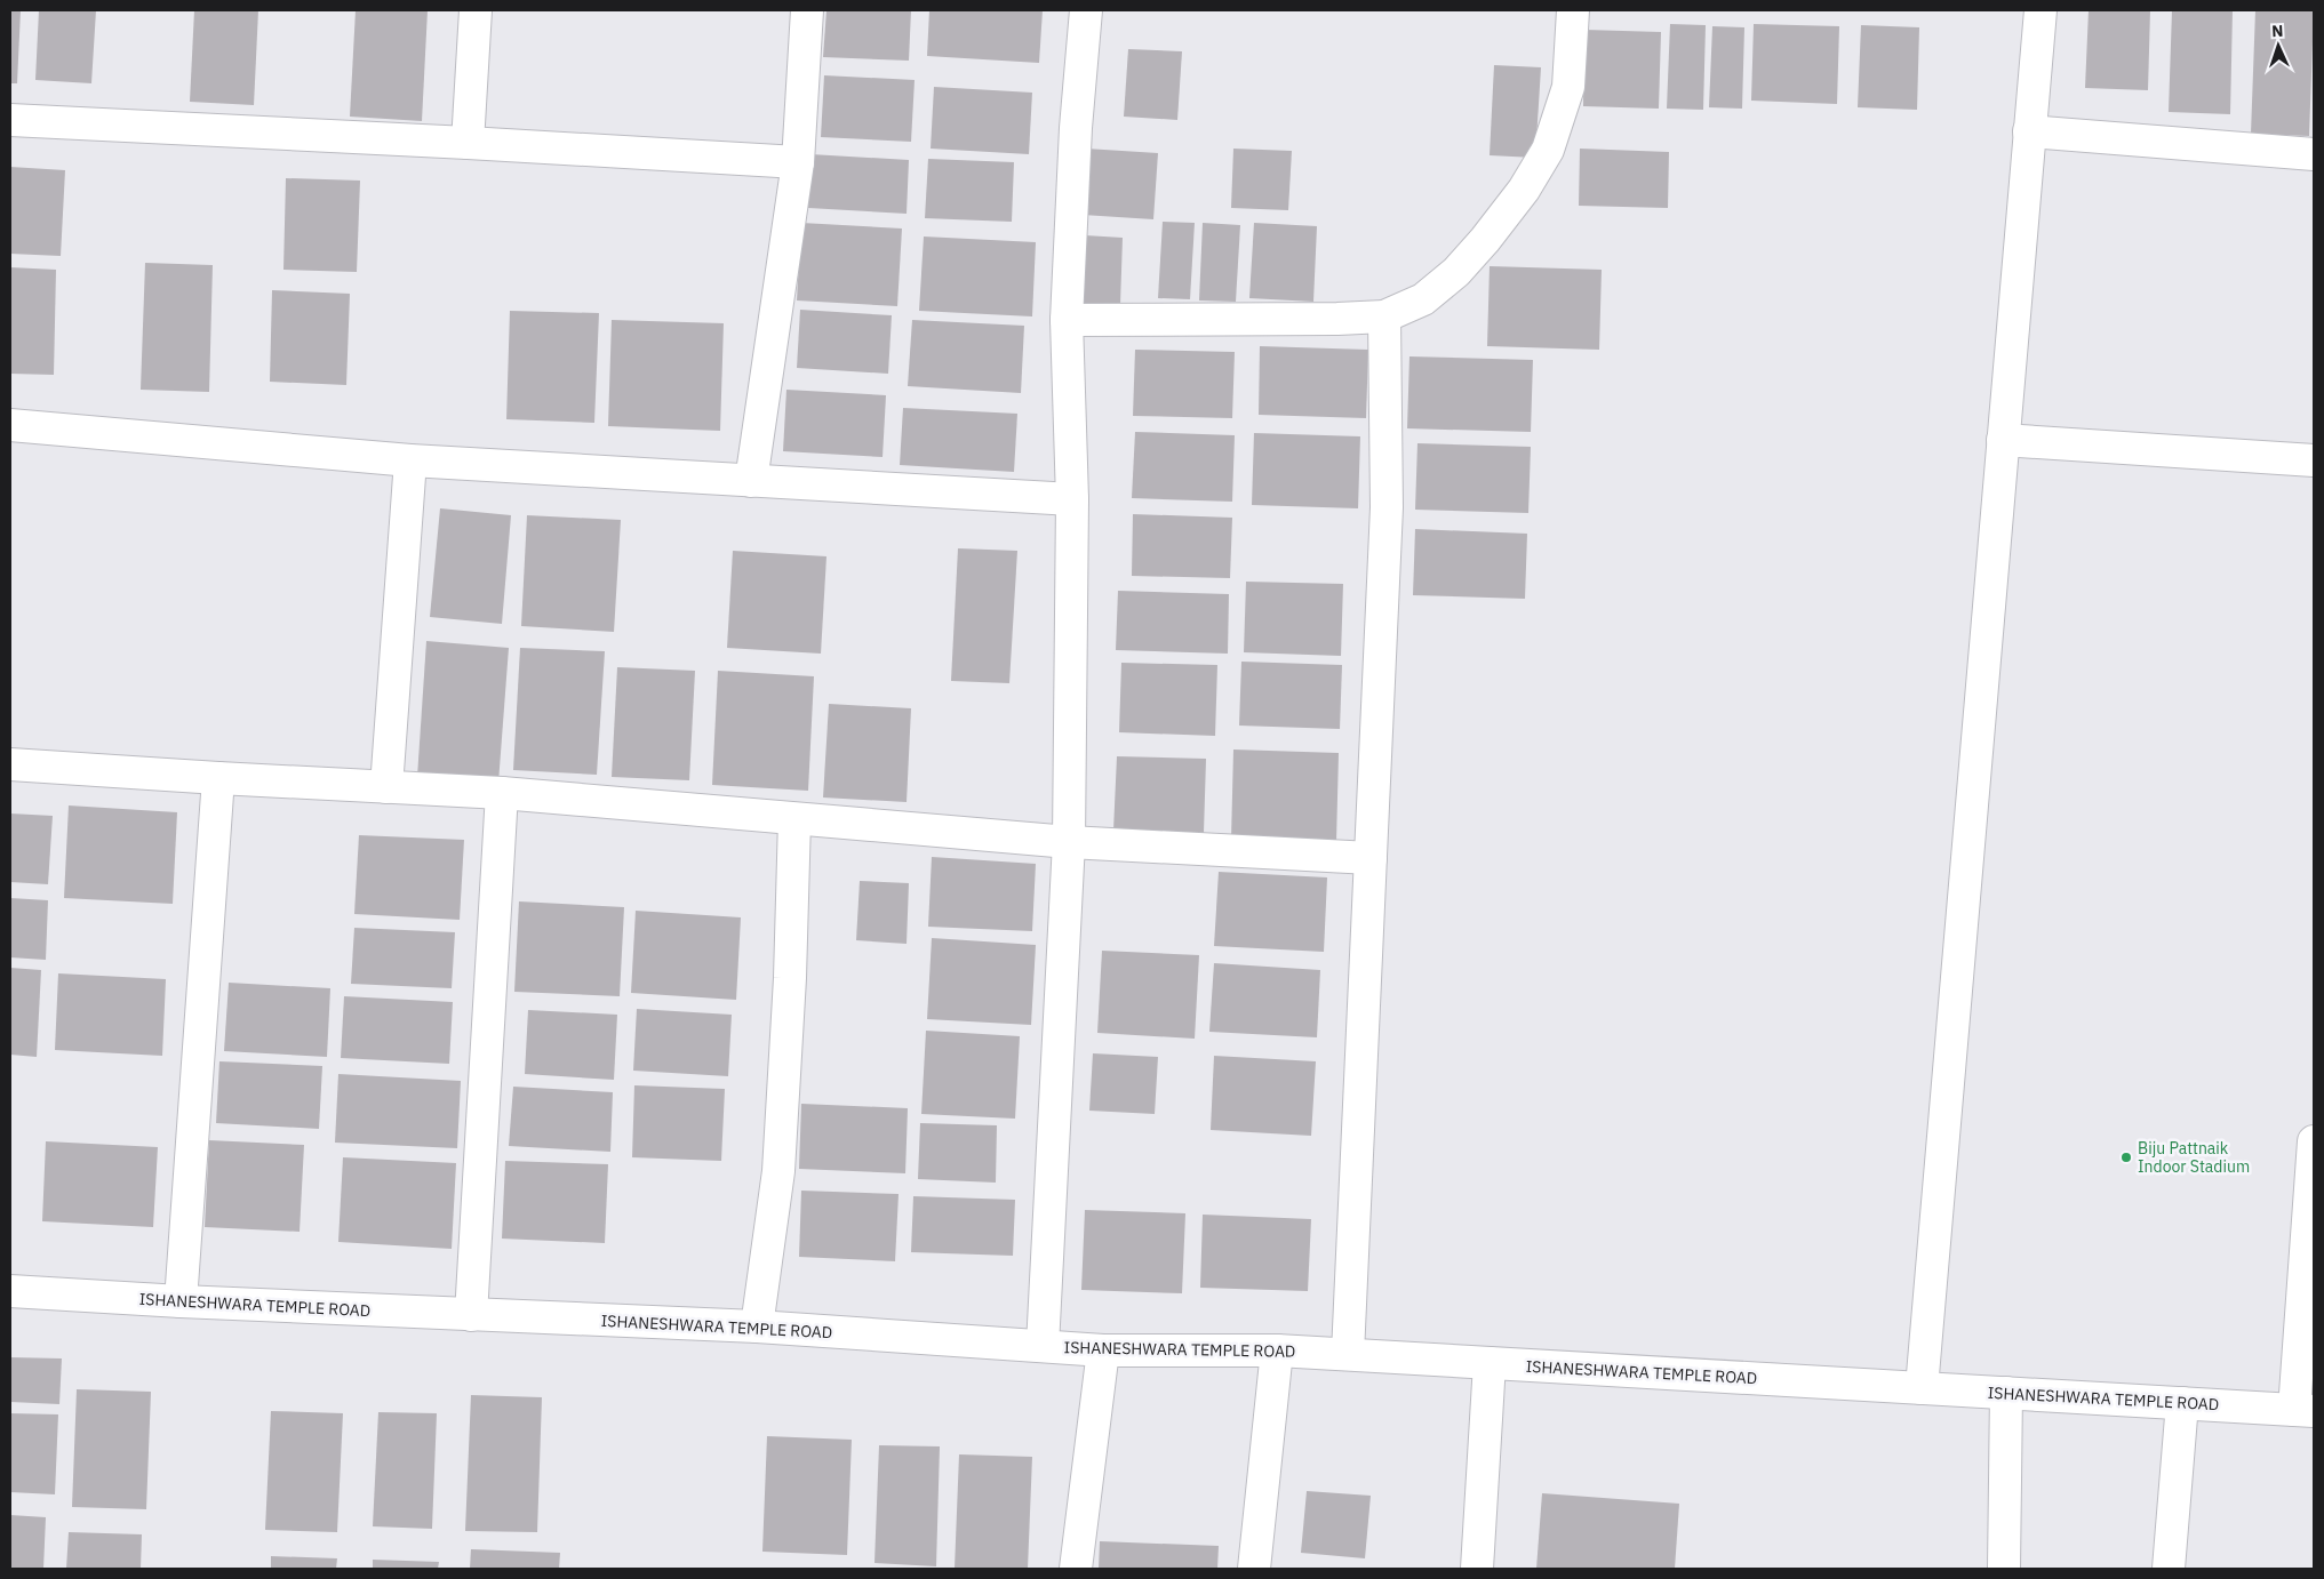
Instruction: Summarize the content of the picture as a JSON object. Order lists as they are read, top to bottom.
{
  "streets": {
    "street": ["ISHANESHWARA TEMPLE ROAD"]
  },
  "places": ["Biju Pattnaik Indoor Stadium"],
  "north": "top"
}
